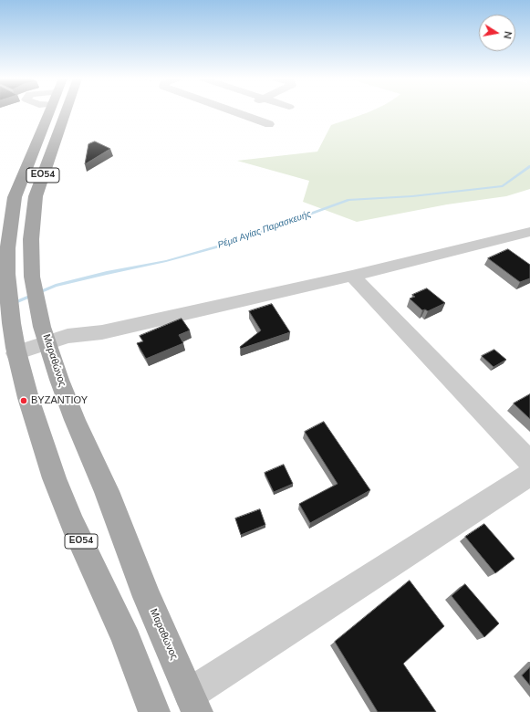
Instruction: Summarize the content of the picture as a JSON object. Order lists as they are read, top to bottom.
{
  "streets": {
    "main road": ["ΕΟ54", "Μαραθώνος"]
  },
  "water": ["Ρέμα Αγίας Παρασκευής"],
  "places": ["ΒΥΖΑΝΤΙΟΥ"],
  "north": "right"
}
